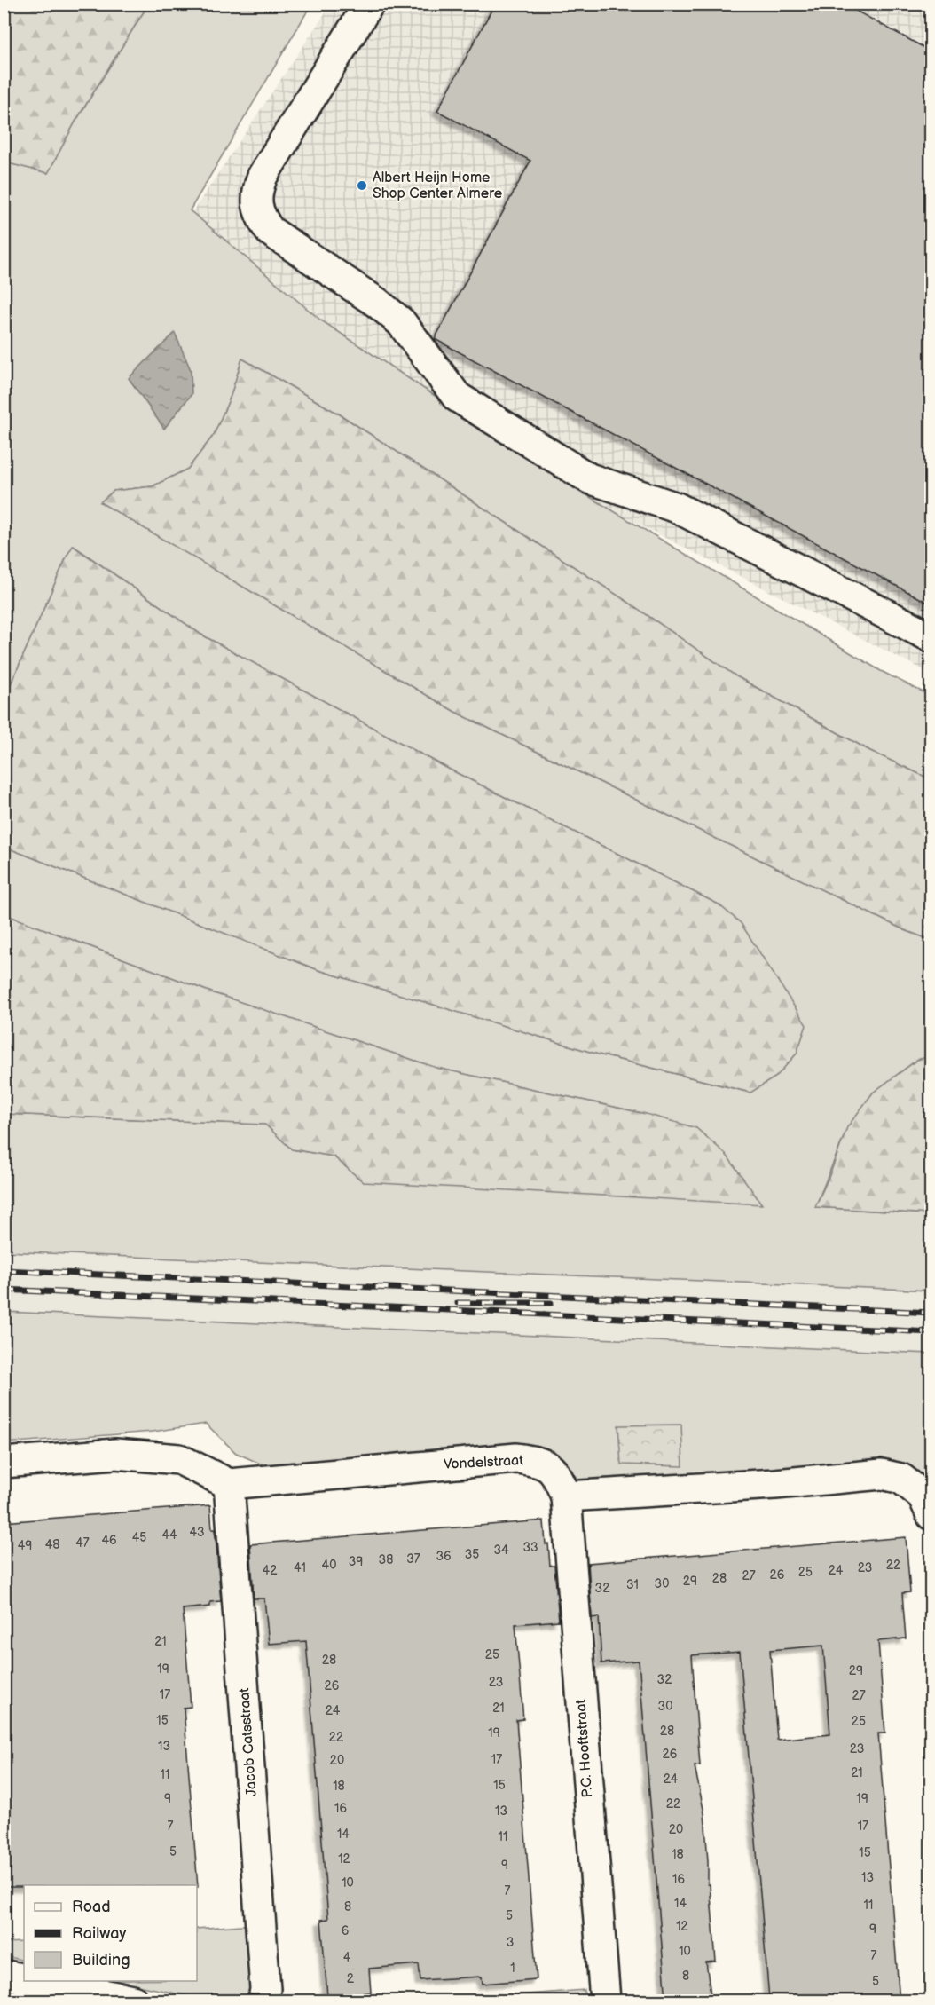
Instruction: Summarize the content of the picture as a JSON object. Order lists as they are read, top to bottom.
{
  "streets": {
    "street": ["Vondelstraat", "Jacob Catsstraat", "P.C. Hooftstraat"]
  },
  "crossings": [
    ["Vondelstraat", "Jacob Catsstraat"],
    ["Vondelstraat", "P.C. Hooftstraat"]
  ],
  "places": ["Albert Heijn Home Shop Center Almere"],
  "house_numbers": [
    "43",
    "44",
    "45",
    "46",
    "47",
    "48",
    "49",
    "33",
    "34",
    "35",
    "36",
    "37",
    "38",
    "39",
    "40",
    "22",
    "41",
    "23",
    "42",
    "24",
    "25",
    "26",
    "27",
    "28",
    "29",
    "30",
    "31",
    "32",
    "21",
    "25",
    "28",
    "19",
    "29",
    "32",
    "23",
    "26",
    "17",
    "27",
    "30",
    "21",
    "24",
    "15",
    "25",
    "28",
    "19",
    "22",
    "13",
    "23",
    "26",
    "17",
    "20",
    "21",
    "11",
    "24",
    "15",
    "18",
    "9",
    "19",
    "22",
    "16",
    "13",
    "7",
    "17",
    "20",
    "14",
    "11",
    "5",
    "15",
    "18",
    "12",
    "9",
    "13",
    "16",
    "10",
    "7",
    "14",
    "11",
    "8",
    "5",
    "12",
    "9",
    "6",
    "3",
    "10",
    "7",
    "4",
    "1",
    "8",
    "2",
    "5"
  ],
  "legend": ["Road", "Railway", "Building"]
}
